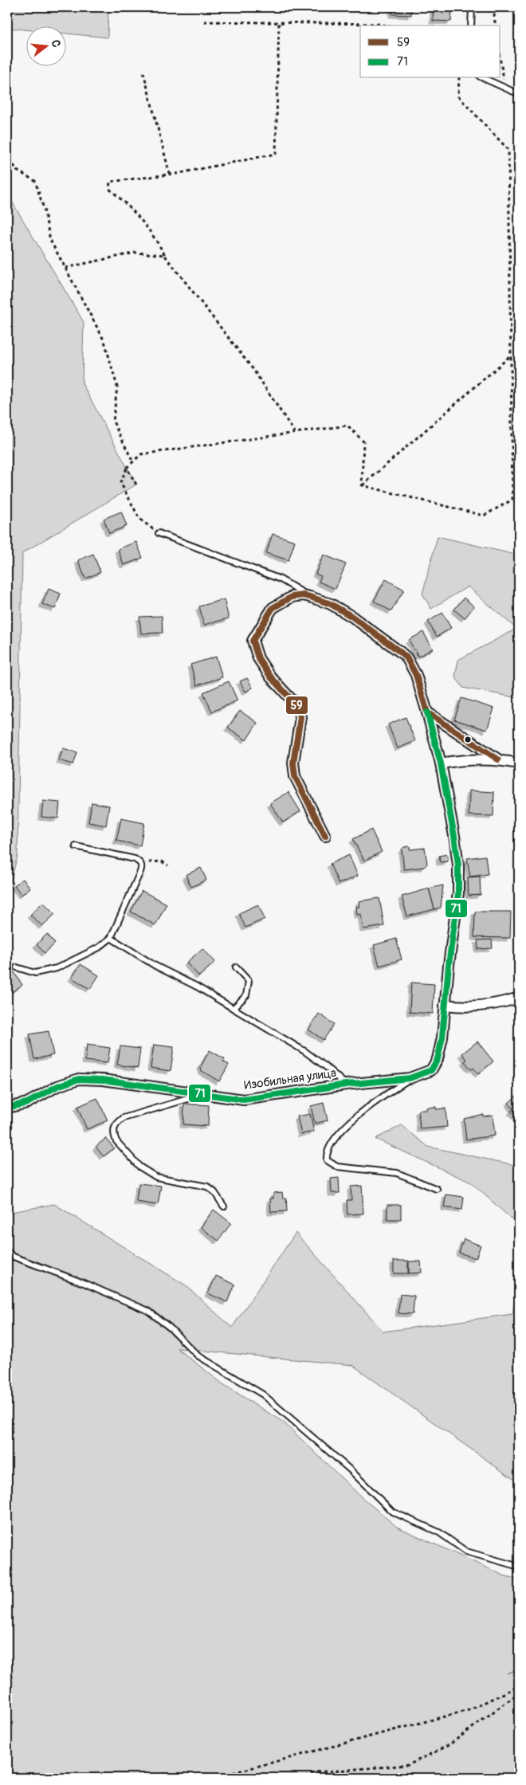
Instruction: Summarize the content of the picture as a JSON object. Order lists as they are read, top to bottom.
{
  "streets": {
    "street": ["Изобильная улица"]
  },
  "lines": ["transit line 59", "transit line 71"],
  "legend": ["59", "71"],
  "north": "right"
}
